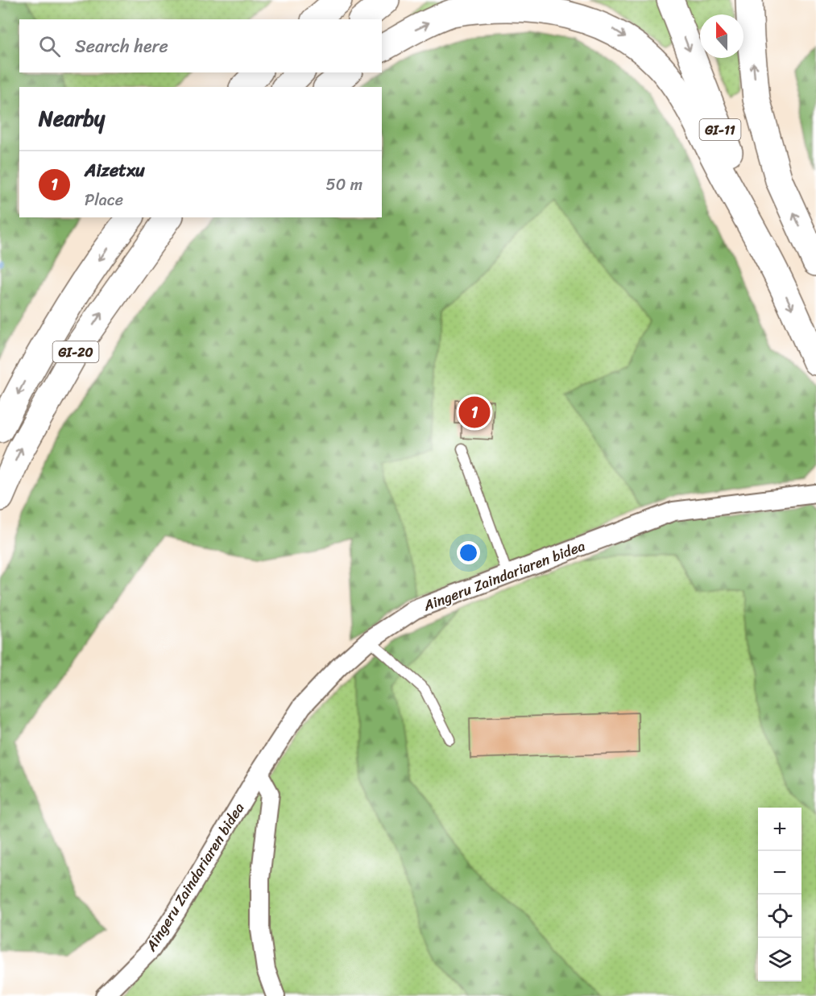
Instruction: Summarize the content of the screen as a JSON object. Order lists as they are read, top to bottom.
{
  "streets": {
    "highway": ["GI-11", "GI-20"],
    "street": ["Aingeru Zaindariaren bidea"]
  },
  "north": "top",
  "page": {
    "search": "Search here",
    "heading": "Nearby",
    "list": [
      {
        "mark": "1",
        "name": "Aizetxu",
        "note": "Place",
        "value": "50 m"
      }
    ],
    "pins": "1",
    "map_buttons": ["+", "−"]
  }
}
